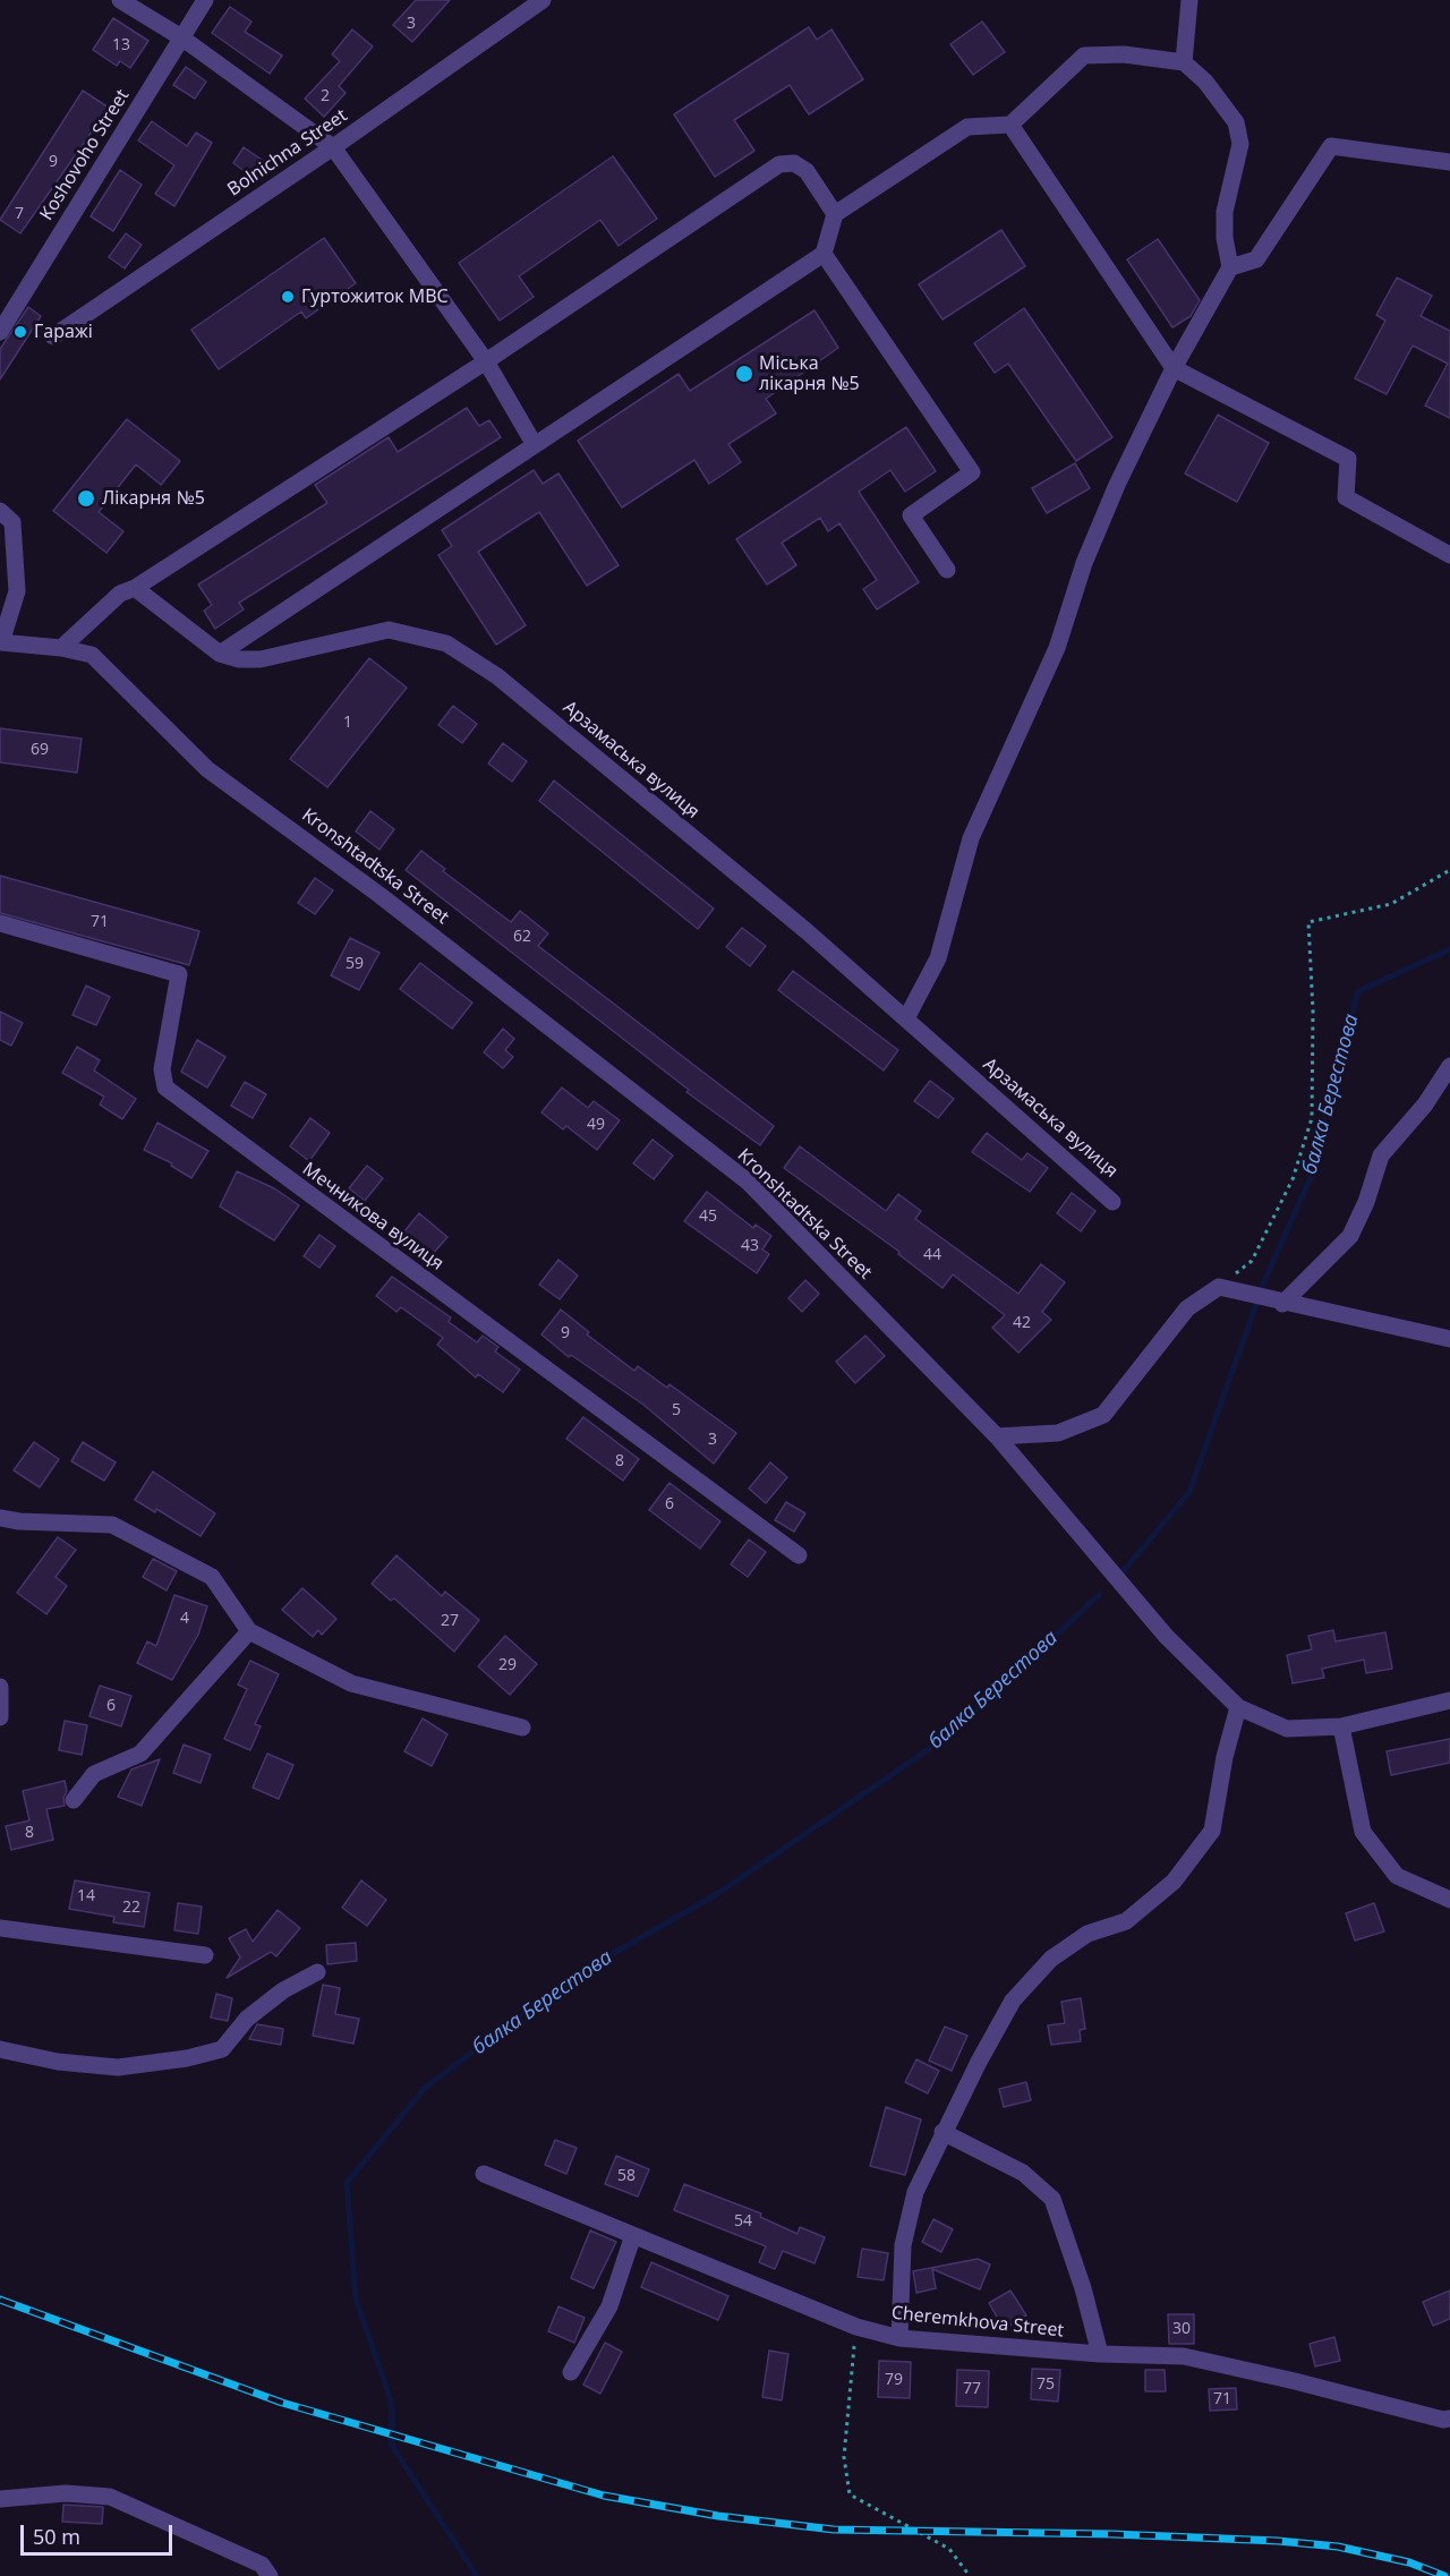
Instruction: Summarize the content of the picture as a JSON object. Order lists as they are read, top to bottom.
{
  "streets": {
    "street": [
      "Bolnichna Street",
      "Koshovoho Street",
      "Арзамаська вулиця",
      "Kronshtadtska Street",
      "Мечникова вулиця",
      "Cheremkhova Street"
    ]
  },
  "water": ["балка Берестова"],
  "places": [
    "Гуртожиток МВС",
    "Гаражі",
    "Міська лікарня №5",
    "Лікарня №5"
  ],
  "house_numbers": [
    "3",
    "13",
    "2",
    "9",
    "7",
    "1",
    "69",
    "71",
    "62",
    "59",
    "49",
    "45",
    "43",
    "44",
    "42",
    "9",
    "5",
    "3",
    "8",
    "6",
    "4",
    "27",
    "29",
    "6",
    "8",
    "14",
    "22",
    "58",
    "54",
    "30",
    "79",
    "75",
    "77",
    "71"
  ],
  "scale_bar": "50 m"
}
